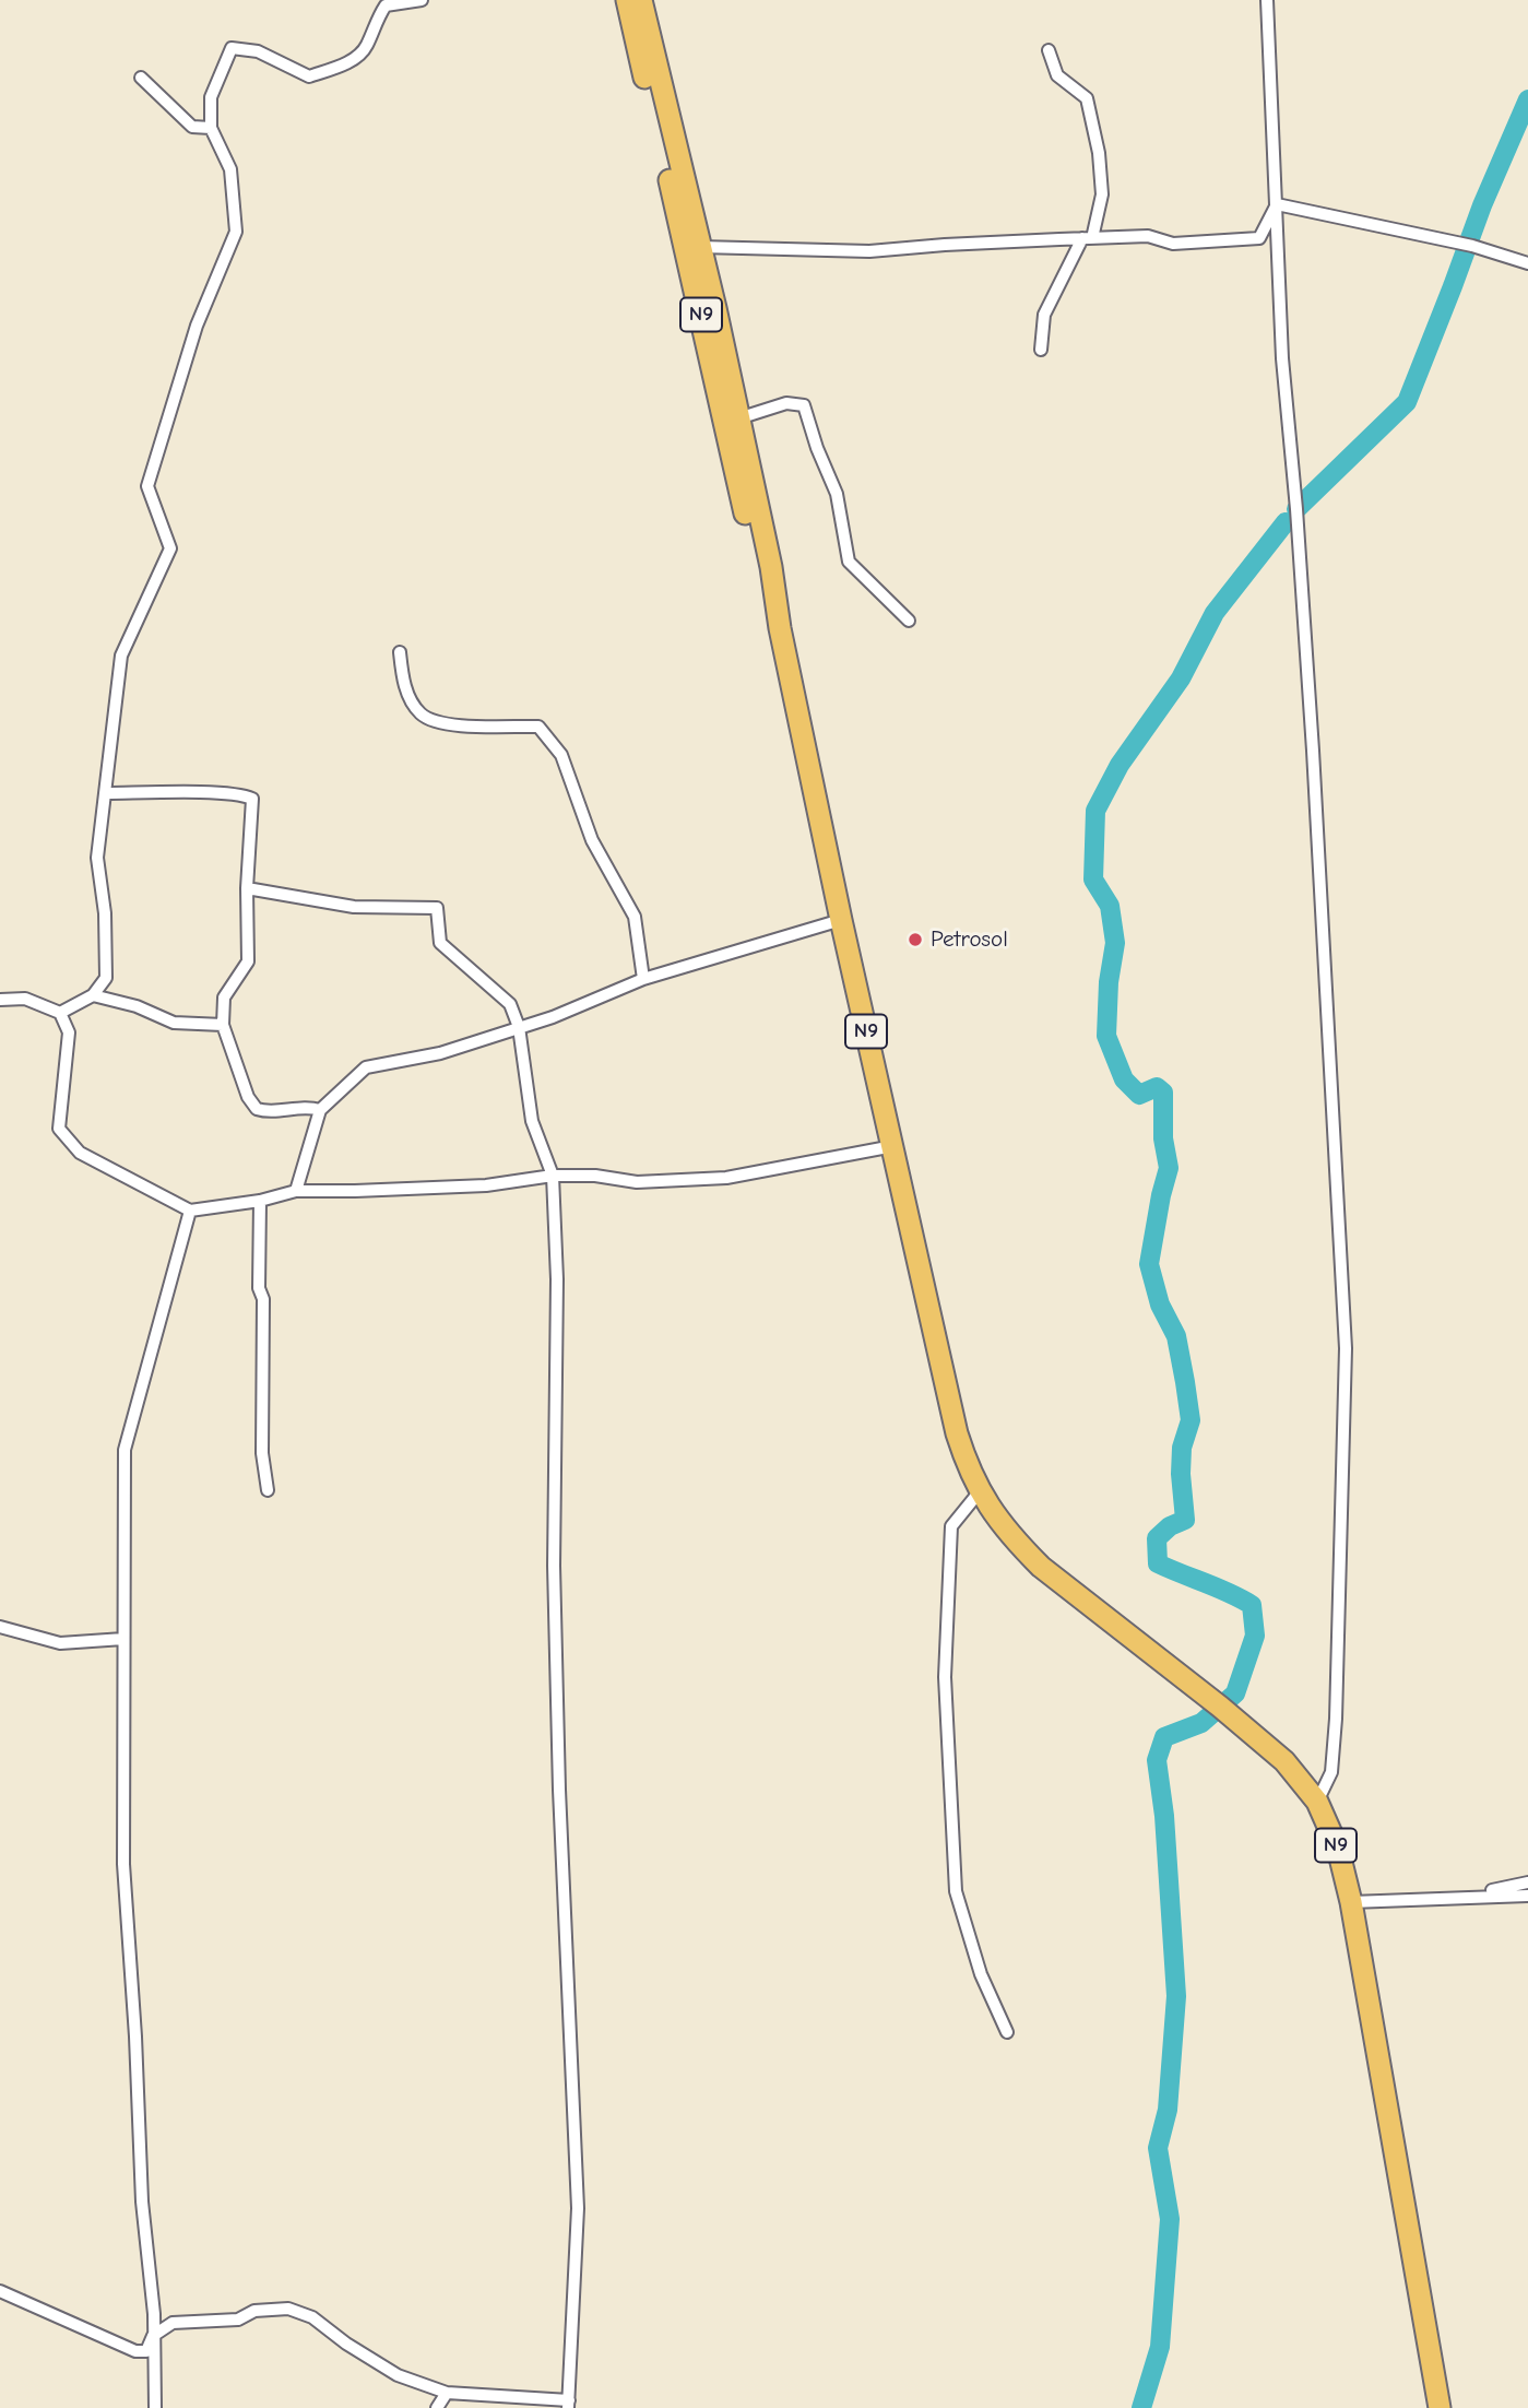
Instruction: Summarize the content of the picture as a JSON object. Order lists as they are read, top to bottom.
{
  "streets": {
    "highway": ["N9"]
  },
  "places": ["Petrosol"]
}
